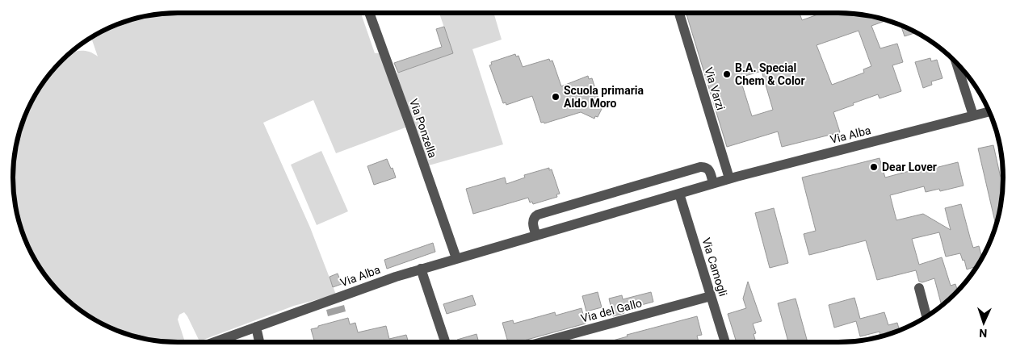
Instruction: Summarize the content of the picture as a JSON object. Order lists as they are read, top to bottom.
{
  "streets": {
    "street": [
      "Via Varzi",
      "Via Ponzella",
      "Via Alba",
      "Via Camogli",
      "Via del Gallo"
    ]
  },
  "crossings": [
    ["Via Varzi", "Via Alba"],
    ["Via Ponzella", "Via Alba"],
    ["Via Alba", "Via Camogli"],
    ["Via Camogli", "Via del Gallo"]
  ],
  "places": ["B.A. Special Chem & Color", "Scuola primaria Aldo Moro", "Dear Lover"],
  "north": "bottom"
}
